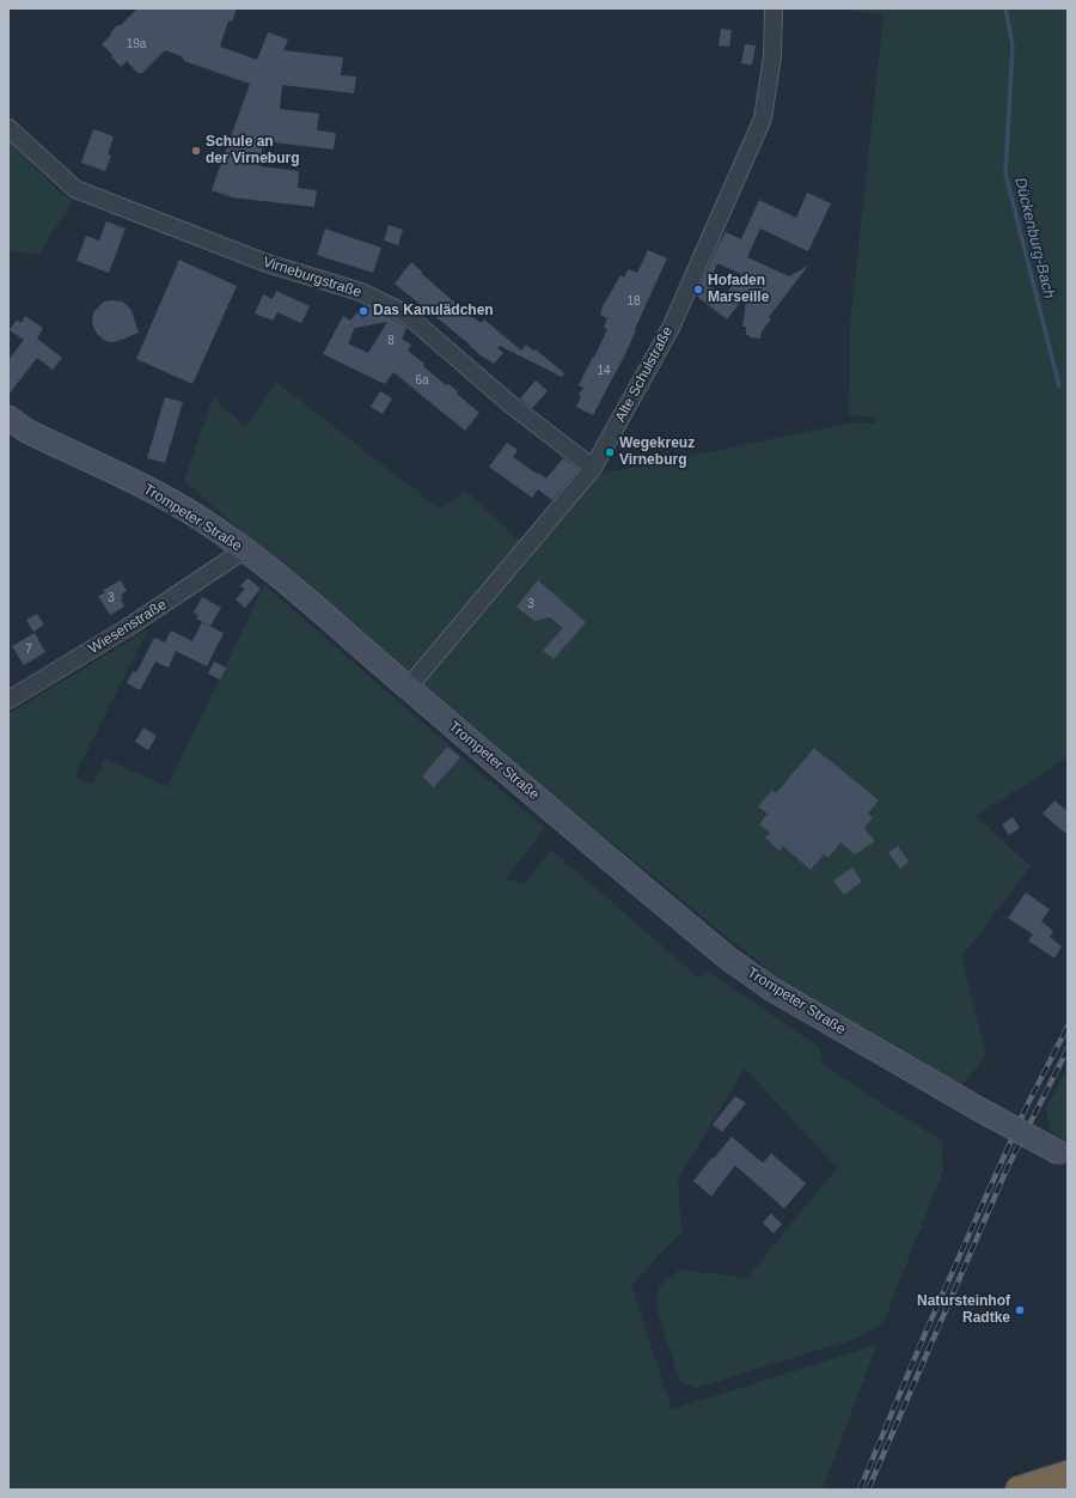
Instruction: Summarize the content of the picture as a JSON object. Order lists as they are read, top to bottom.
{
  "streets": {
    "main road": ["Trompeter Straße"],
    "street": ["Virneburgstraße", "Alte Schulstraße", "Wiesenstraße"]
  },
  "crossings": [
    ["Virneburgstraße", "Alte Schulstraße"],
    ["Alte Schulstraße", "Trompeter Straße"],
    ["Trompeter Straße", "Wiesenstraße"]
  ],
  "water": ["Dückenburg-Bach"],
  "places": [
    "Schule an der Virneburg",
    "Hofaden Marseille",
    "Das Kanulädchen",
    "Wegekreuz Virneburg",
    "Natursteinhof Radtke"
  ],
  "house_numbers": [
    "19a",
    "18",
    "8",
    "14",
    "6a",
    "3",
    "3",
    "7"
  ]
}
